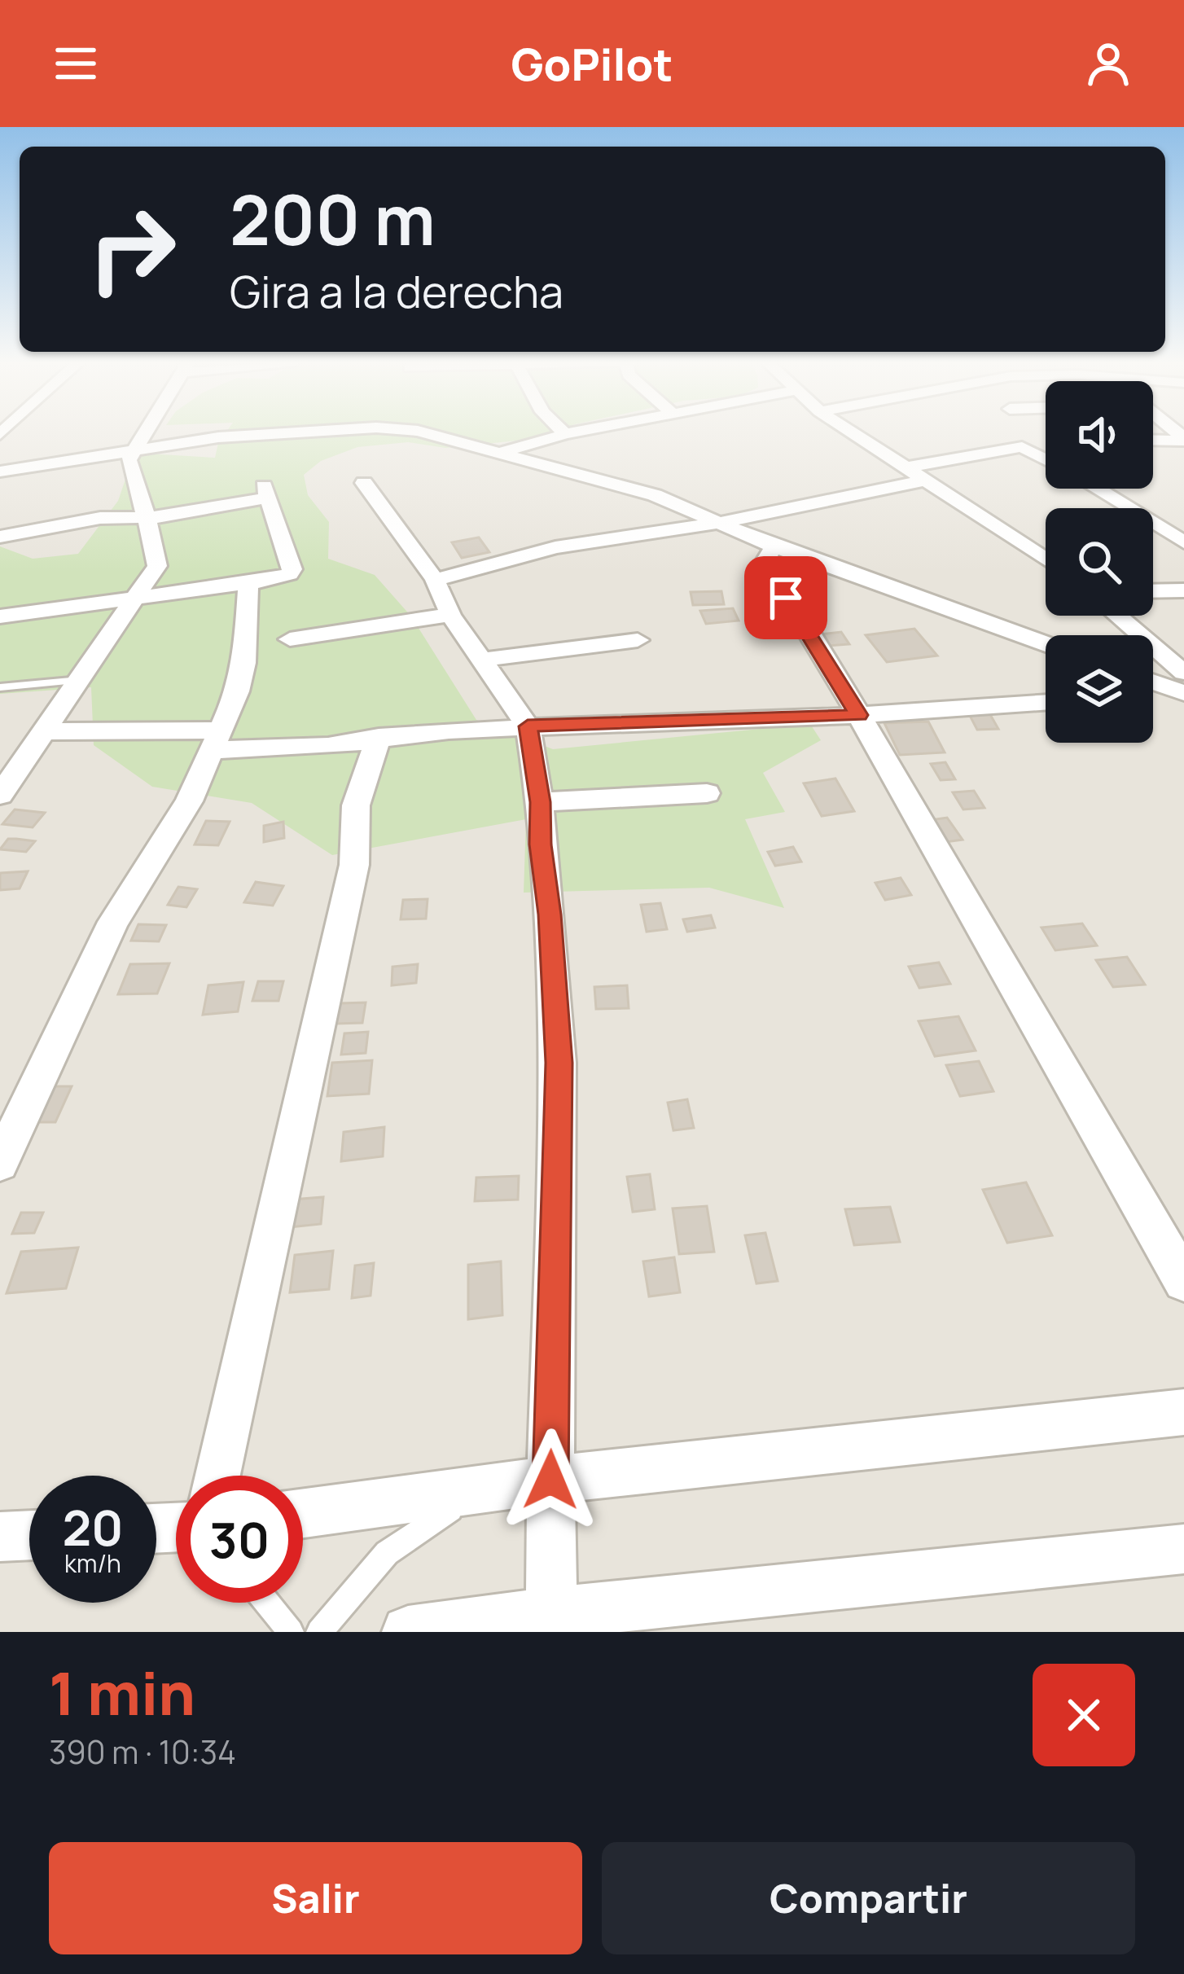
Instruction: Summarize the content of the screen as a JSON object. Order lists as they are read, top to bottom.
{
  "page": {
    "header": "GoPilot",
    "turn": ["200 m", "Gira a la derecha"],
    "speed": "20 km/h",
    "limit": "30",
    "heading": ["1 min", "390 m · 10:34"],
    "buttons": ["Salir", "Compartir"]
  }
}
